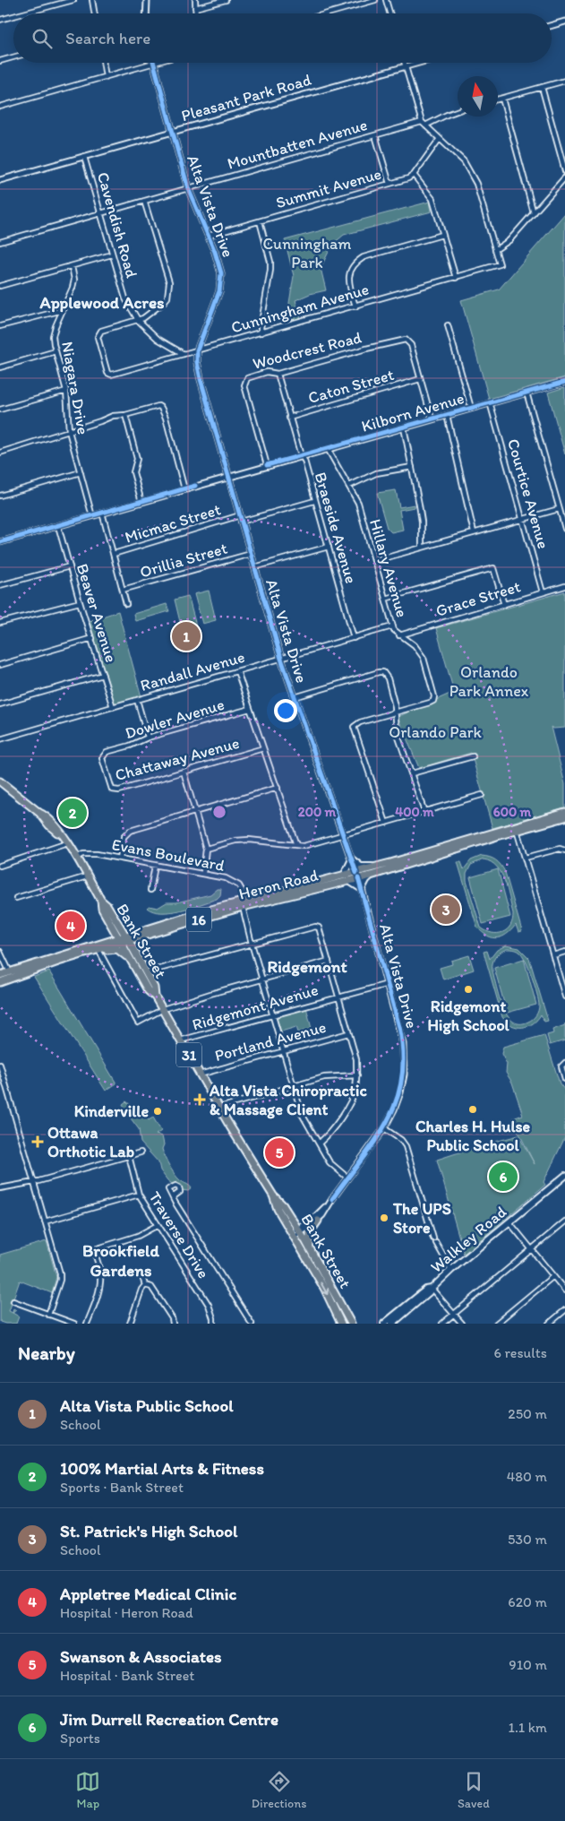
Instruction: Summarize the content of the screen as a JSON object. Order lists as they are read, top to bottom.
{
  "streets": {
    "main road": [
      "Heron Road",
      "16",
      "Bank Street",
      "31",
      "Walkley Road"
    ],
    "street": [
      "Pleasant Park Road",
      "Mountbatten Avenue",
      "Summit Avenue",
      "Alta Vista Drive",
      "Cavendish Road",
      "Cunningham Avenue",
      "Woodcrest Road",
      "Caton Street",
      "Niagara Drive",
      "Kilborn Avenue",
      "Courtice Avenue",
      "Micmac Street",
      "Braeside Avenue",
      "Orillia Street",
      "Hillary Avenue",
      "Grace Street",
      "Beaver Avenue",
      "Randall Avenue",
      "Dowler Avenue",
      "Chattaway Avenue",
      "Evans Boulevard",
      "Ridgemont Avenue",
      "Portland Avenue",
      "Traverse Drive"
    ]
  },
  "crossings": [
    ["Pleasant Park Road", "Alta Vista Drive"],
    ["Pleasant Park Road", "Cavendish Road"],
    ["Mountbatten Avenue", "Alta Vista Drive"],
    ["Mountbatten Avenue", "Cavendish Road"],
    ["Summit Avenue", "Alta Vista Drive"],
    ["Alta Vista Drive", "Cunningham Avenue"],
    ["Alta Vista Drive", "Kilborn Avenue"],
    ["Alta Vista Drive", "Micmac Street"],
    ["Alta Vista Drive", "Orillia Street"],
    ["Alta Vista Drive", "Randall Avenue"],
    ["Alta Vista Drive", "Heron Road"],
    ["Alta Vista Drive", "Bank Street"],
    ["Alta Vista Drive", "Ridgemont Avenue"],
    ["Cavendish Road", "Cunningham Avenue"],
    ["Woodcrest Road", "Caton Street"],
    ["Woodcrest Road", "Kilborn Avenue"],
    ["Woodcrest Road", "Braeside Avenue"],
    ["Caton Street", "Braeside Avenue"],
    ["Niagara Drive", "Kilborn Avenue"],
    ["Kilborn Avenue", "Courtice Avenue"],
    ["Kilborn Avenue", "Braeside Avenue"],
    ["Kilborn Avenue", "Hillary Avenue"],
    ["Kilborn Avenue", "Beaver Avenue"],
    ["Courtice Avenue", "Grace Street"],
    ["Braeside Avenue", "Randall Avenue"],
    ["Hillary Avenue", "Grace Street"],
    ["Hillary Avenue", "Randall Avenue"],
    ["Beaver Avenue", "Randall Avenue"],
    ["Dowler Avenue", "Chattaway Avenue"],
    ["Evans Boulevard", "Heron Road"],
    ["Evans Boulevard", "Bank Street"],
    ["Heron Road", "Bank Street"],
    ["Bank Street", "Ridgemont Avenue"],
    ["Bank Street", "Portland Avenue"]
  ],
  "districts": ["Applewood Acres", "Ridgemont", "Brookfield Gardens"],
  "parks": ["Cunningham Park", "Orlando Park Annex", "Orlando Park"],
  "places": {
    "other": [
      "Ridgemont High School",
      "Charles H. Hulse Public School",
      "Kinderville",
      "The UPS Store"
    ],
    "health": ["Alta Vista Chiropractic & Massage Client", "Ottawa Orthotic Lab"]
  },
  "north": "top",
  "page": {
    "search": "Search here",
    "pins": [
      "1",
      "2",
      "3",
      "4",
      "5",
      "6"
    ],
    "heading": ["Nearby", "6 results"],
    "list": [
      {
        "mark": "1",
        "name": "Alta Vista Public School",
        "note": "School",
        "value": "250 m"
      },
      {
        "mark": "2",
        "name": "100% Martial Arts & Fitness",
        "note": "Sports · Bank Street",
        "value": "480 m"
      },
      {
        "mark": "3",
        "name": "St. Patrick's High School",
        "note": "School",
        "value": "530 m"
      },
      {
        "mark": "4",
        "name": "Appletree Medical Clinic",
        "note": "Hospital · Heron Road",
        "value": "620 m"
      },
      {
        "mark": "5",
        "name": "Swanson & Associates",
        "note": "Hospital · Bank Street",
        "value": "910 m"
      },
      {
        "mark": "6",
        "name": "Jim Durrell Recreation Centre",
        "note": "Sports",
        "value": "1.1 km"
      }
    ],
    "nav": ["Map", "Directions", "Saved"]
  },
  "rings": ["200 m", "400 m", "600 m"]
}
